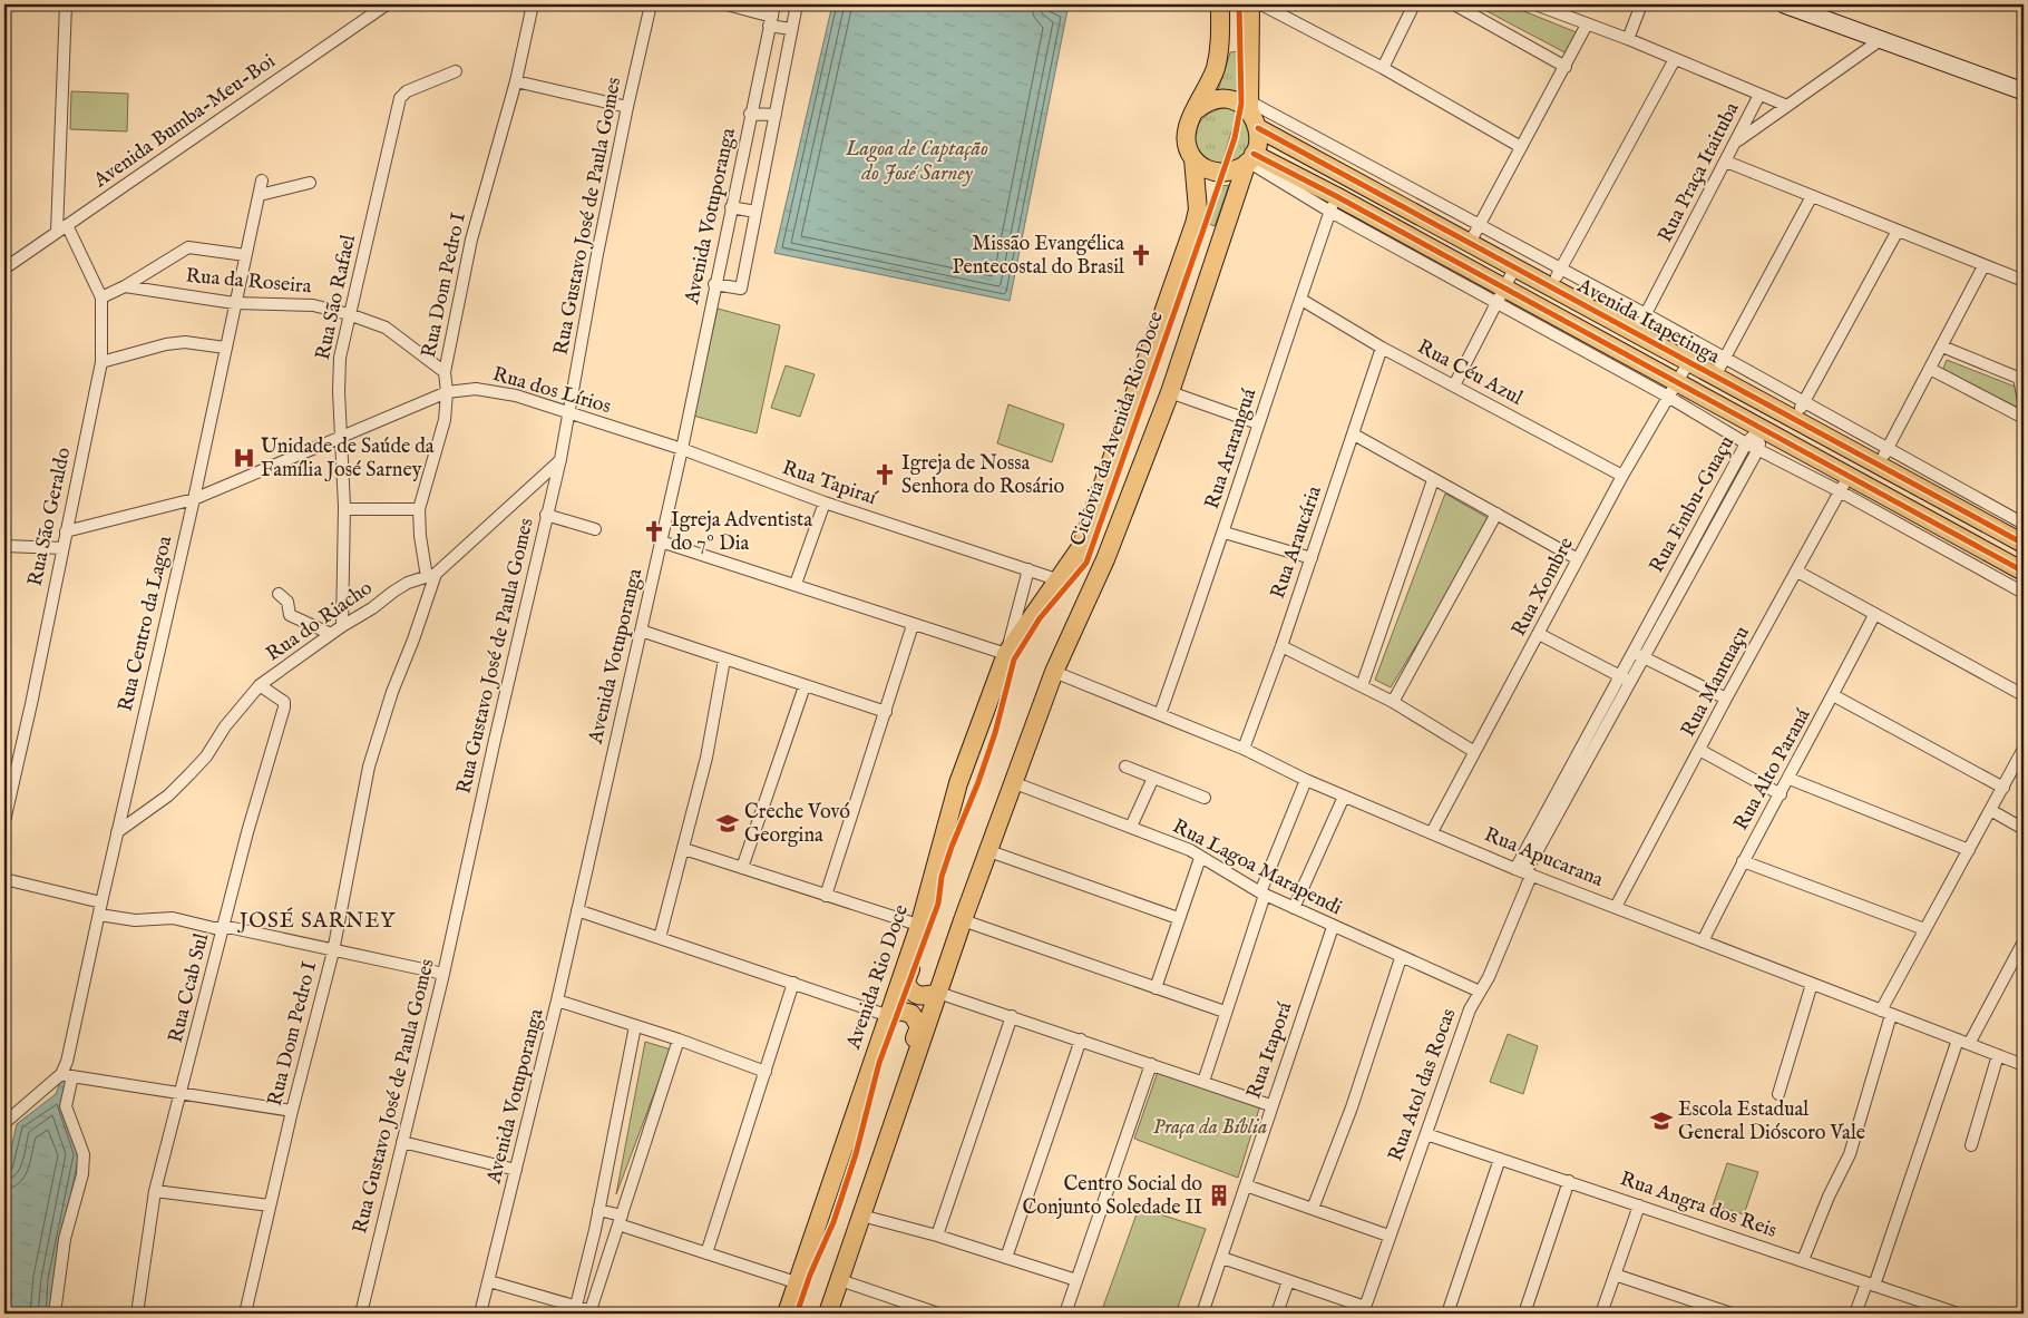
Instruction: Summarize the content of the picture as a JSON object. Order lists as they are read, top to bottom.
{
  "streets": {
    "main road": ["Avenida Itapetinga", "Avenida Rio Doce"],
    "street": [
      "Avenida Bumba-Meu-Boi",
      "Rua Praça Itaituba",
      "Rua Gustavo José de Paula Gomes",
      "Avenida Votuporanga",
      "Rua da Roseira",
      "Rua Dom Pedro I",
      "Rua São Rafael",
      "Rua Céu Azul",
      "Rua dos Lírios",
      "Rua Araranguá",
      "Rua Tapiraí",
      "Rua Embu-Guaçu",
      "Rua São Geraldo",
      "Rua Araucária",
      "Rua Xombre",
      "Rua do Riacho",
      "Rua Centro da Lagoa",
      "Rua Mantuaçu",
      "Rua Alto Paraná",
      "Rua Apucarana",
      "Rua Lagoa Marapendi",
      "Rua Ccab Sul",
      "Rua Itaporá",
      "Rua Atol das Rocas",
      "Rua Angra dos Reis"
    ],
    "cycle path": ["Ciclovia da Avenida Rio Doce"]
  },
  "crossings": [
    ["Avenida Bumba-Meu-Boi", "Rua São Geraldo"],
    ["Rua Praça Itaituba", "Avenida Itapetinga"],
    ["Rua Gustavo José de Paula Gomes", "Rua dos Lírios"],
    ["Rua Gustavo José de Paula Gomes", "Rua do Riacho"],
    ["Avenida Votuporanga", "Rua dos Lírios"],
    ["Avenida Votuporanga", "Rua Tapiraí"],
    ["Rua da Roseira", "Rua Dom Pedro I"],
    ["Rua da Roseira", "Rua São Rafael"],
    ["Rua da Roseira", "Rua Centro da Lagoa"],
    ["Rua Dom Pedro I", "Rua dos Lírios"],
    ["Rua Dom Pedro I", "Rua do Riacho"],
    ["Rua São Rafael", "Rua dos Lírios"],
    ["Rua São Rafael", "Rua do Riacho"],
    ["Avenida Itapetinga", "Rua Araranguá"],
    ["Avenida Itapetinga", "Rua Embu-Guaçu"],
    ["Avenida Itapetinga", "Rua Xombre"],
    ["Avenida Itapetinga", "Rua Mantuaçu"],
    ["Avenida Itapetinga", "Avenida Rio Doce"],
    ["Rua Céu Azul", "Rua Araranguá"],
    ["Rua Céu Azul", "Rua Araucária"],
    ["Rua Céu Azul", "Rua Xombre"],
    ["Rua dos Lírios", "Rua Tapiraí"],
    ["Rua dos Lírios", "Rua São Geraldo"],
    ["Rua dos Lírios", "Rua Centro da Lagoa"],
    ["Rua Araranguá", "Rua Apucarana"],
    ["Rua Tapiraí", "Avenida Rio Doce"],
    ["Rua Embu-Guaçu", "Rua Apucarana"],
    ["Rua Embu-Guaçu", "Rua Atol das Rocas"],
    ["Rua Araucária", "Rua Apucarana"],
    ["Rua Xombre", "Rua Apucarana"],
    ["Rua do Riacho", "Rua Centro da Lagoa"],
    ["Rua do Riacho", "Rua Ccab Sul"],
    ["Rua Mantuaçu", "Rua Apucarana"],
    ["Rua Alto Paraná", "Rua Apucarana"],
    ["Rua Apucarana", "Rua Atol das Rocas"],
    ["Rua Lagoa Marapendi", "Rua Itaporá"],
    ["Rua Lagoa Marapendi", "Rua Atol das Rocas"],
    ["Rua Atol das Rocas", "Rua Angra dos Reis"]
  ],
  "districts": ["JOSÉ SARNEY"],
  "water": ["Lagoa de Captação do José Sarney"],
  "parks": ["Praça da Bíblia"],
  "places": {
    "church": ["Missão Evangélica Pentecostal do Brasil", "Igreja de Nossa Senhora do Rosário", "Igreja Adventista do 7º Dia"],
    "hospital": ["Unidade de Saúde da Família José Sarney"],
    "school or university": ["Creche Vovó Georgina", "Escola Estadual General Dióscoro Vale"],
    "building": ["Centro Social do Conjunto Soledade II"]
  }
}
